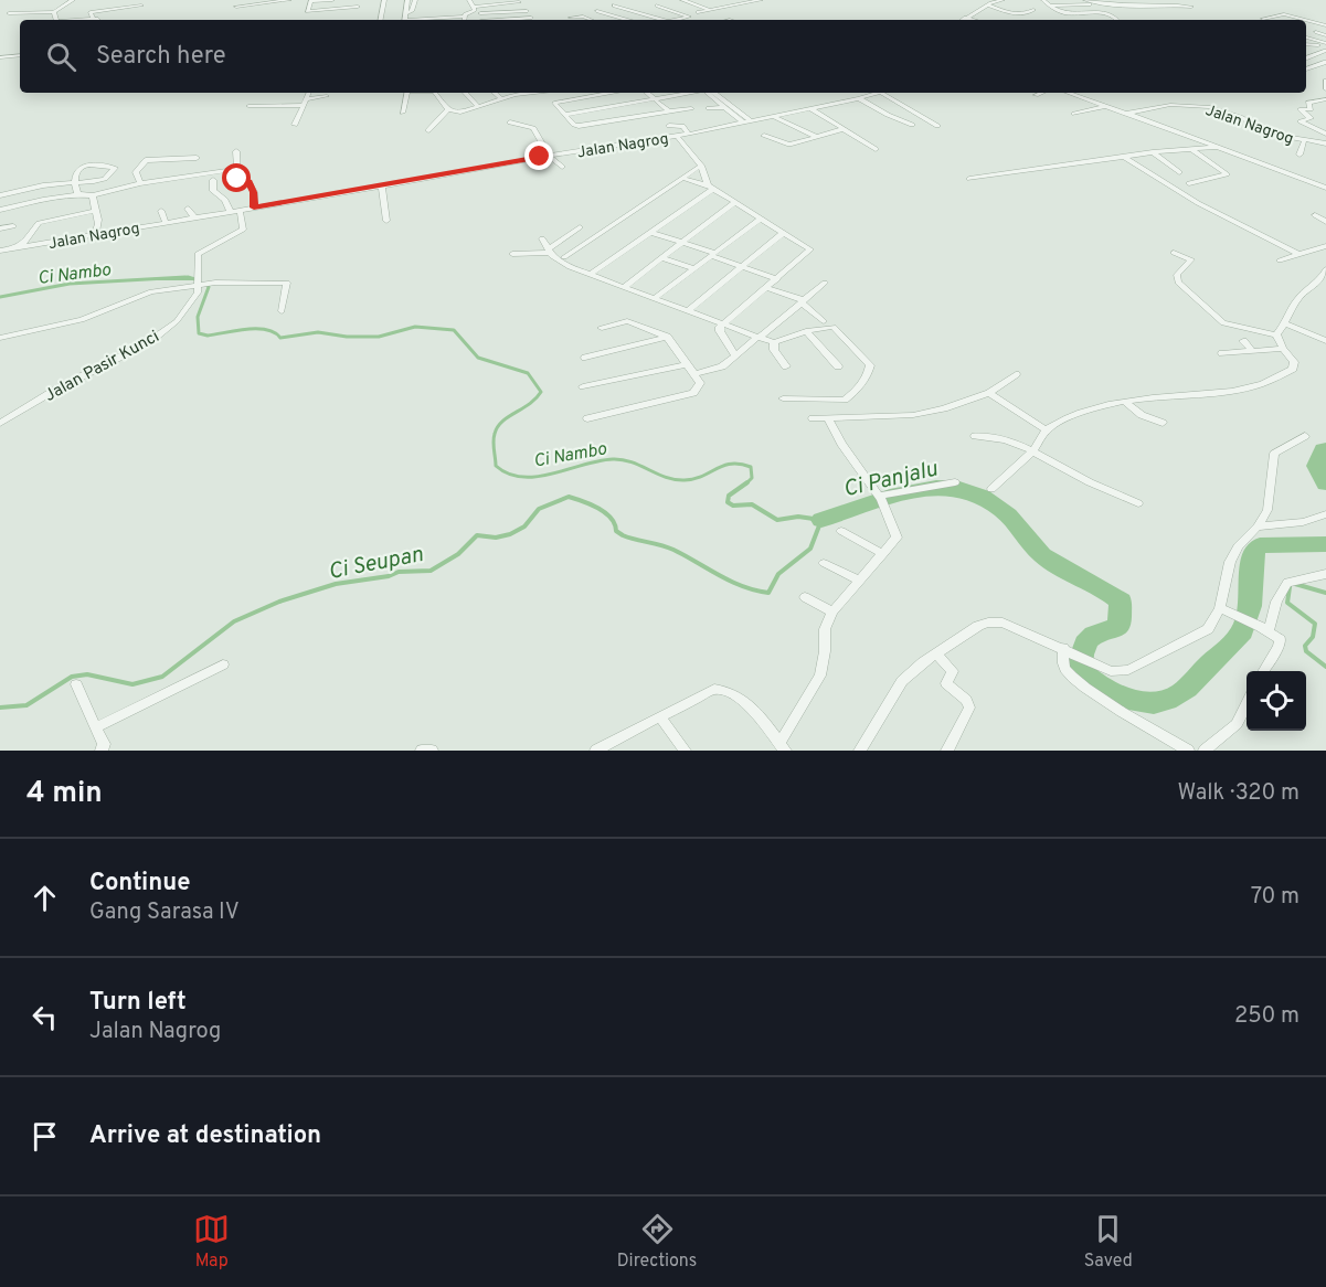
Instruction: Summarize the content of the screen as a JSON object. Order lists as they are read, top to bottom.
{
  "streets": {
    "street": ["Jalan Nagrog", "Jalan Pasir Kunci"]
  },
  "crossings": [
    ["Jalan Nagrog", "Jalan Pasir Kunci"]
  ],
  "water": ["Ci Nambo", "Ci Panjalu", "Ci Seupan"],
  "page": {
    "search": "Search here",
    "heading": ["4 min", "Walk · 320 m"],
    "list": [
      ["Continue", "Gang Sarasa IV", "70 m"],
      ["Turn left", "Jalan Nagrog", "250 m"],
      "Arrive at destination"
    ],
    "nav": ["Map", "Directions", "Saved"]
  }
}
